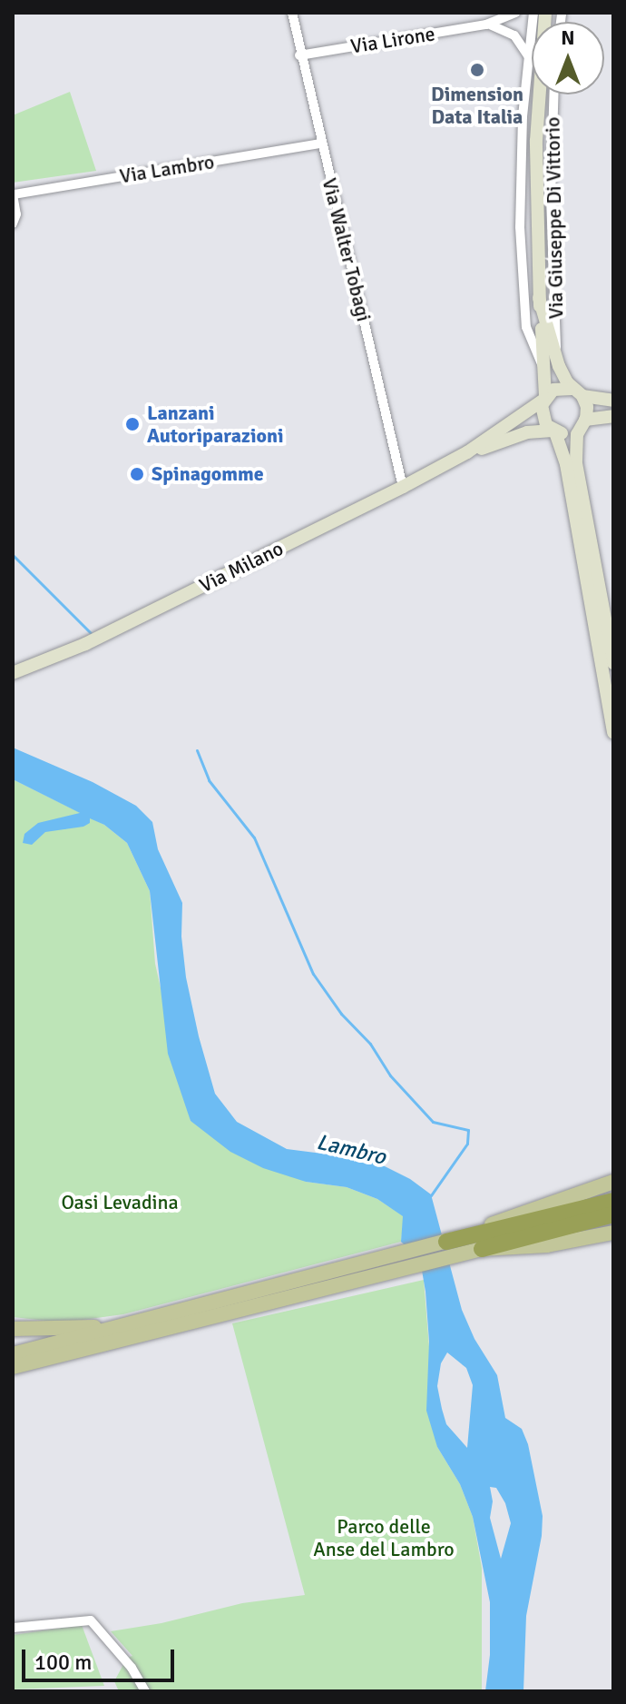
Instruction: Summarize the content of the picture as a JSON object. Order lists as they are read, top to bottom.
{
  "streets": {
    "main road": ["Via Giuseppe Di Vittorio", "Via Milano"],
    "street": ["Via Lirone", "Via Lambro", "Via Walter Tobagi"]
  },
  "crossings": [
    ["Via Lirone", "Via Walter Tobagi"],
    ["Via Lambro", "Via Walter Tobagi"],
    ["Via Giuseppe Di Vittorio", "Via Milano"],
    ["Via Walter Tobagi", "Via Milano"]
  ],
  "water": ["Lambro"],
  "parks": ["Oasi Levadina", "Parco delle Anse del Lambro"],
  "places": ["Dimension Data Italia", "Lanzani Autoriparazioni", "Spinagomme"],
  "scale_bar": "100 m",
  "north": "top"
}
